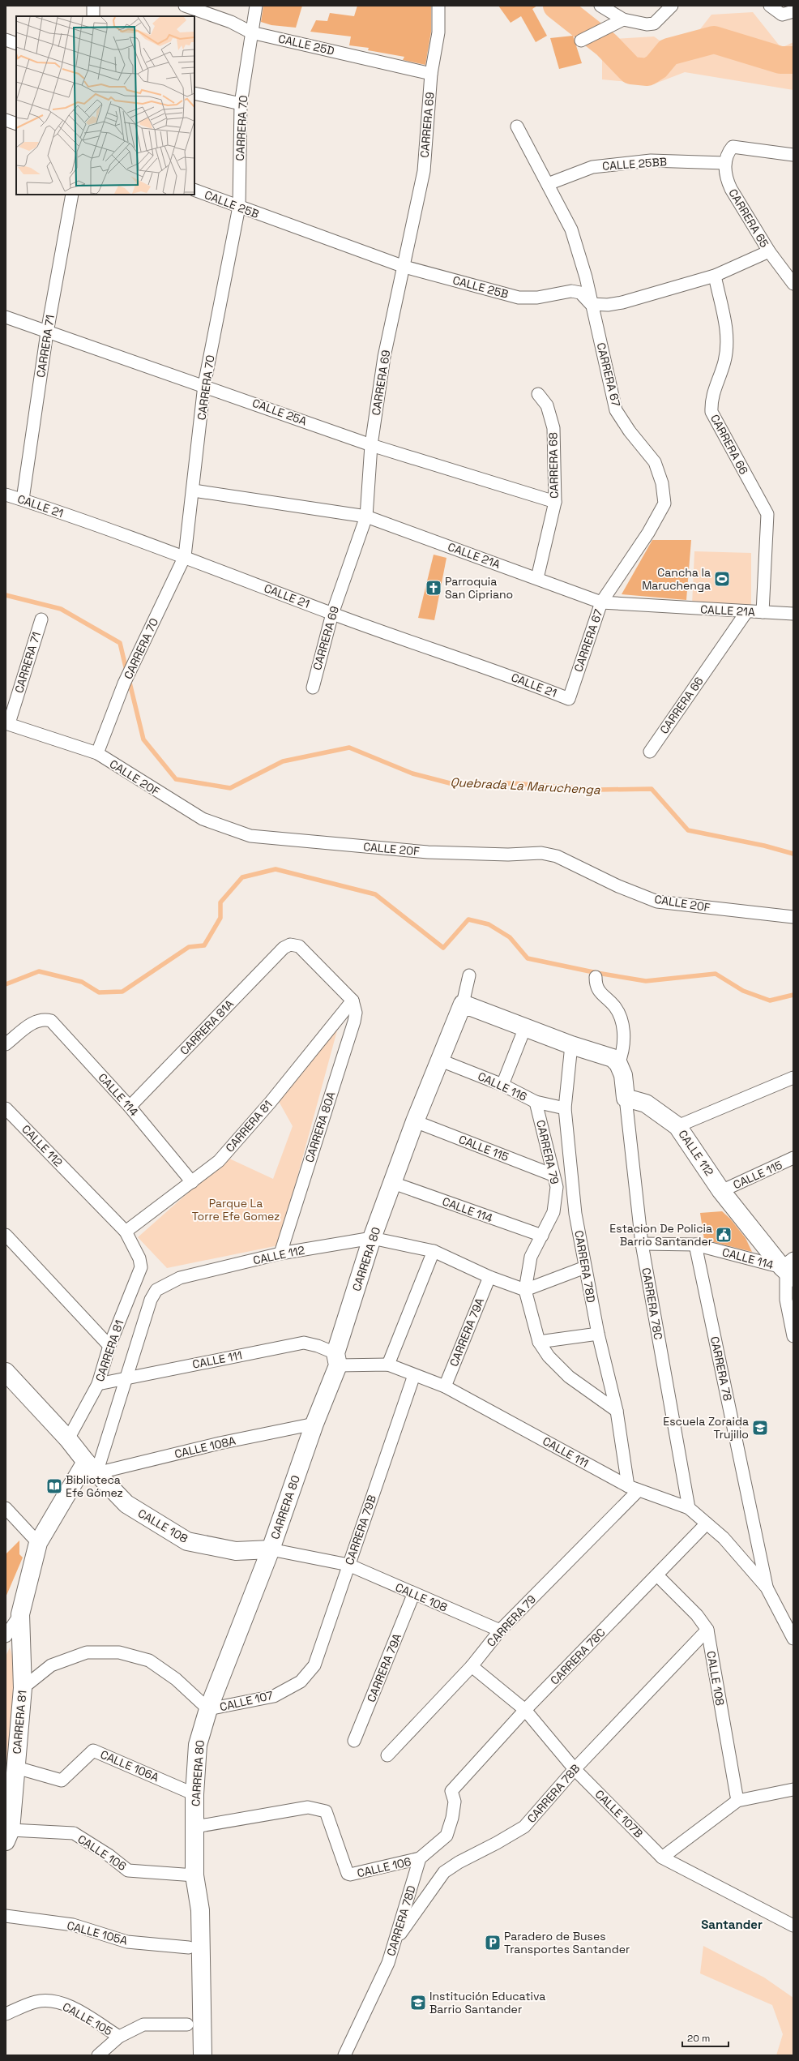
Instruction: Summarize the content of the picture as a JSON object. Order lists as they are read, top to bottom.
{
  "streets": {
    "street": [
      "CALLE 25D",
      "CARRERA 69",
      "CARRERA 70",
      "CALLE 25BB",
      "CALLE 25B",
      "CARRERA 65",
      "CARRERA 71",
      "CARRERA 67",
      "CALLE 25A",
      "CARRERA 66",
      "CARRERA 68",
      "CALLE 21",
      "CALLE 21A",
      "CALLE 20F",
      "CARRERA 81A",
      "CALLE 116",
      "CALLE 114",
      "CARRERA 81",
      "CARRERA 80A",
      "CALLE 112",
      "CALLE 115",
      "CARRERA 79",
      "CARRERA 80",
      "CARRERA 78D",
      "CARRERA 78C",
      "CARRERA 79A",
      "CALLE 111",
      "CARRERA 78",
      "CALLE 108A",
      "CALLE 108",
      "CARRERA 79B",
      "CALLE 107",
      "CALLE 106A",
      "CARRERA 78B",
      "CALLE 107B",
      "CALLE 106",
      "CALLE 105A",
      "CALLE 105"
    ]
  },
  "crossings": [
    ["CALLE 25D", "CARRERA 69"],
    ["CALLE 25D", "CARRERA 70"],
    ["CARRERA 69", "CALLE 25B"],
    ["CARRERA 69", "CALLE 25A"],
    ["CARRERA 69", "CALLE 21"],
    ["CARRERA 69", "CALLE 21A"],
    ["CARRERA 70", "CALLE 25B"],
    ["CARRERA 70", "CALLE 25A"],
    ["CARRERA 70", "CALLE 21"],
    ["CARRERA 70", "CALLE 21A"],
    ["CARRERA 70", "CALLE 20F"],
    ["CALLE 25BB", "CARRERA 65"],
    ["CALLE 25BB", "CARRERA 67"],
    ["CALLE 25B", "CARRERA 67"],
    ["CARRERA 71", "CALLE 25A"],
    ["CARRERA 71", "CALLE 21"],
    ["CARRERA 71", "CALLE 20F"],
    ["CARRERA 67", "CALLE 21"],
    ["CARRERA 67", "CALLE 21A"],
    ["CALLE 25A", "CARRERA 68"],
    ["CARRERA 66", "CALLE 21A"],
    ["CARRERA 68", "CALLE 21A"],
    ["CARRERA 81A", "CALLE 114"],
    ["CARRERA 81A", "CARRERA 81"],
    ["CARRERA 81A", "CARRERA 80A"],
    ["CALLE 116", "CARRERA 79"],
    ["CALLE 116", "CARRERA 80"],
    ["CALLE 116", "CARRERA 78D"],
    ["CALLE 114", "CARRERA 81"],
    ["CALLE 114", "CALLE 112"],
    ["CALLE 114", "CARRERA 79"],
    ["CALLE 114", "CARRERA 80"],
    ["CALLE 114", "CARRERA 78C"],
    ["CALLE 114", "CARRERA 78"],
    ["CARRERA 81", "CARRERA 80A"],
    ["CARRERA 81", "CALLE 112"],
    ["CARRERA 81", "CALLE 111"],
    ["CARRERA 81", "CALLE 108A"],
    ["CARRERA 81", "CALLE 108"],
    ["CARRERA 81", "CALLE 106A"],
    ["CARRERA 81", "CALLE 106"],
    ["CARRERA 80A", "CALLE 112"],
    ["CALLE 112", "CALLE 115"],
    ["CALLE 112", "CARRERA 79"],
    ["CALLE 112", "CARRERA 80"],
    ["CALLE 112", "CARRERA 78C"],
    ["CALLE 112", "CARRERA 79A"],
    ["CALLE 112", "CALLE 111"],
    ["CALLE 112", "CALLE 108A"],
    ["CALLE 112", "CALLE 108"],
    ["CALLE 115", "CARRERA 79"],
    ["CALLE 115", "CARRERA 80"],
    ["CARRERA 79", "CARRERA 78D"],
    ["CARRERA 79", "CALLE 111"],
    ["CARRERA 79", "CALLE 108"],
    ["CARRERA 79", "CALLE 107B"],
    ["CARRERA 80", "CALLE 111"],
    ["CARRERA 80", "CALLE 108A"],
    ["CARRERA 80", "CALLE 108"],
    ["CARRERA 80", "CALLE 107"],
    ["CARRERA 80", "CALLE 106A"],
    ["CARRERA 80", "CALLE 106"],
    ["CARRERA 78D", "CARRERA 78C"],
    ["CARRERA 78D", "CALLE 111"],
    ["CARRERA 78D", "CARRERA 78B"],
    ["CARRERA 78D", "CALLE 106"],
    ["CARRERA 78C", "CALLE 111"],
    ["CARRERA 78C", "CALLE 108"],
    ["CARRERA 78C", "CALLE 107B"],
    ["CARRERA 78C", "CALLE 106"],
    ["CARRERA 79A", "CALLE 111"],
    ["CARRERA 79A", "CALLE 108"],
    ["CALLE 111", "CARRERA 78"],
    ["CALLE 111", "CARRERA 79B"],
    ["CALLE 108A", "CALLE 108"],
    ["CALLE 108", "CARRERA 79B"],
    ["CALLE 108", "CARRERA 78B"],
    ["CARRERA 79B", "CALLE 107"],
    ["CARRERA 78B", "CALLE 107B"]
  ],
  "districts": ["Santander"],
  "water": ["Quebrada La Maruchenga"],
  "parks": ["Parque La Torre Efe Gomez"],
  "places": {
    "sports": ["Cancha la Maruchenga"],
    "church": ["Parroquia San Cipriano"],
    "public building": ["Estacion De Policia Barrio Santander"],
    "school or university": ["Escuela Zoraida Trujillo", "Institución Educativa Barrio Santander"],
    "library": ["Biblioteca Efe Gómez"],
    "parking": ["Paradero de Buses Transportes Santander"]
  },
  "scale_bar": "20 m"
}
